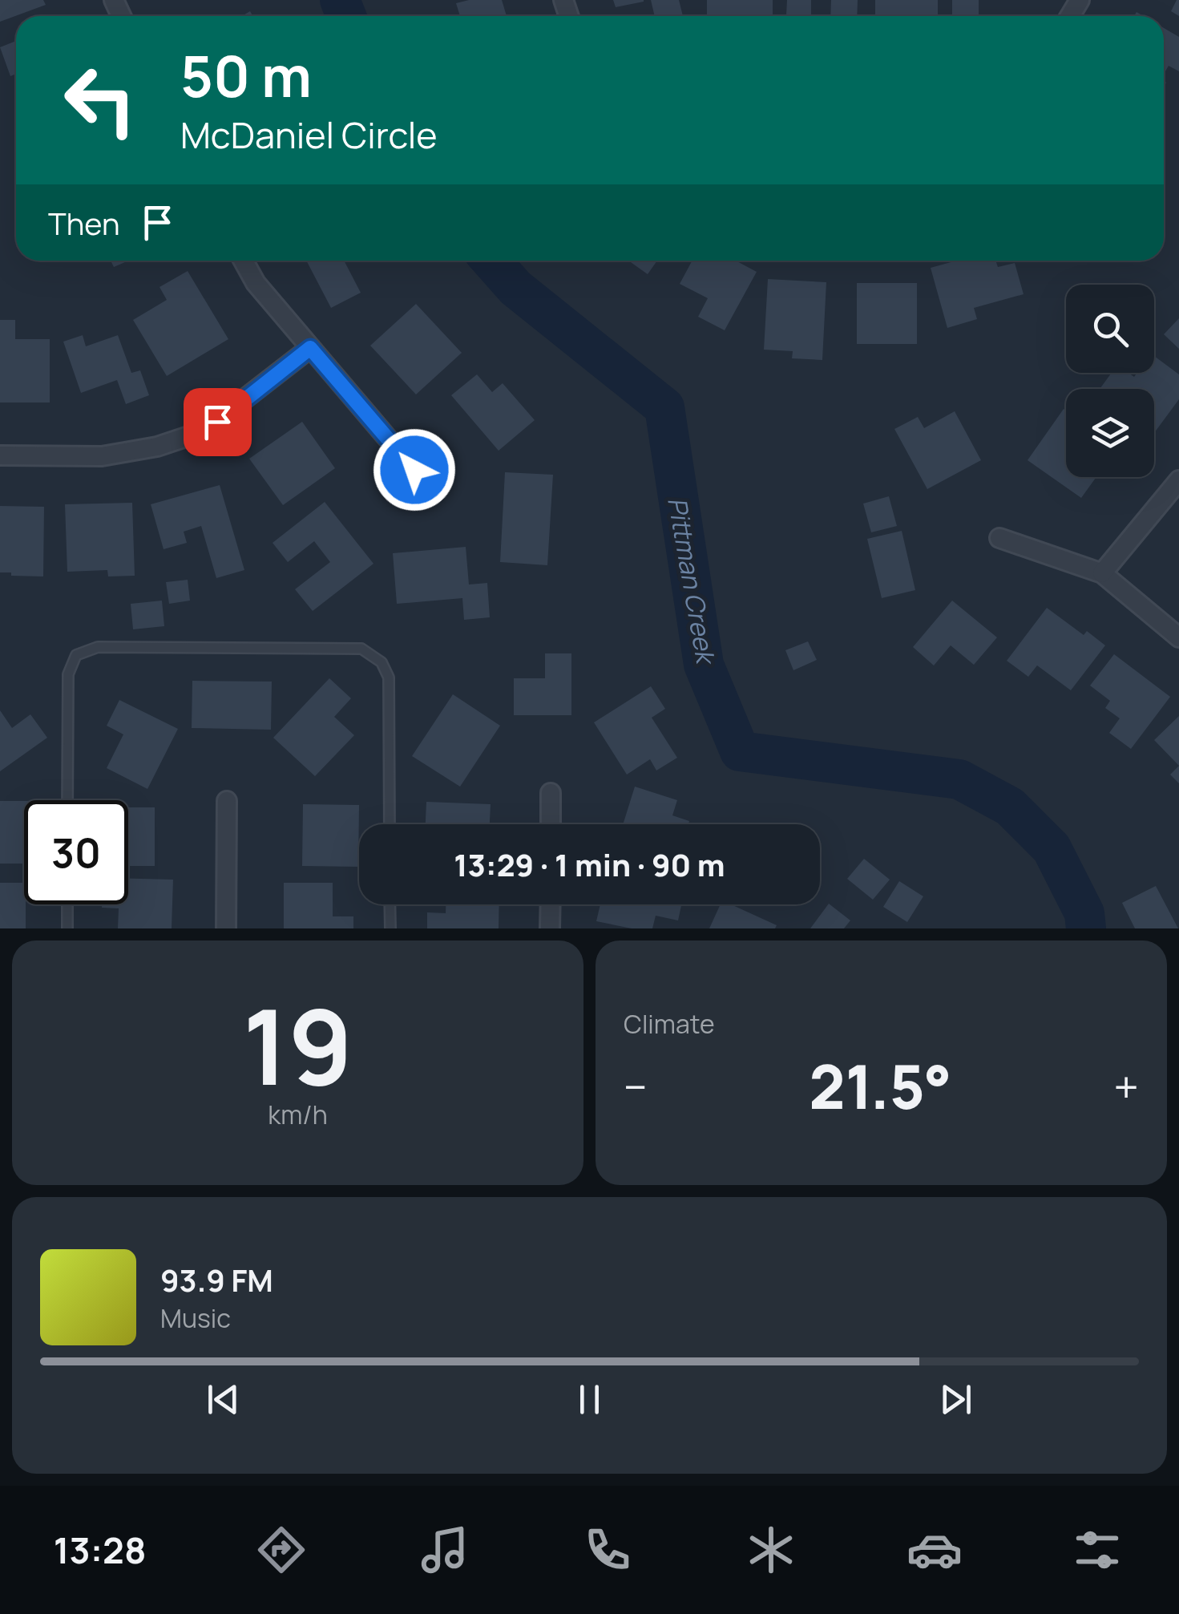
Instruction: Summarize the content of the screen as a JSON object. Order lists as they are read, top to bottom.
{
  "water": ["Pittman Creek"],
  "page": {
    "turn": ["50 m", "McDaniel Circle"],
    "then": "Then",
    "limit": "30",
    "trip": "13:29 · 1 min · 90 m",
    "tile": [
      ["19", "km/h"],
      "Climate"
    ],
    "heat": ["−", "21.5°", "+"],
    "song": ["93.9 FM", "Music"],
    "tabs": "13:28"
  }
}
